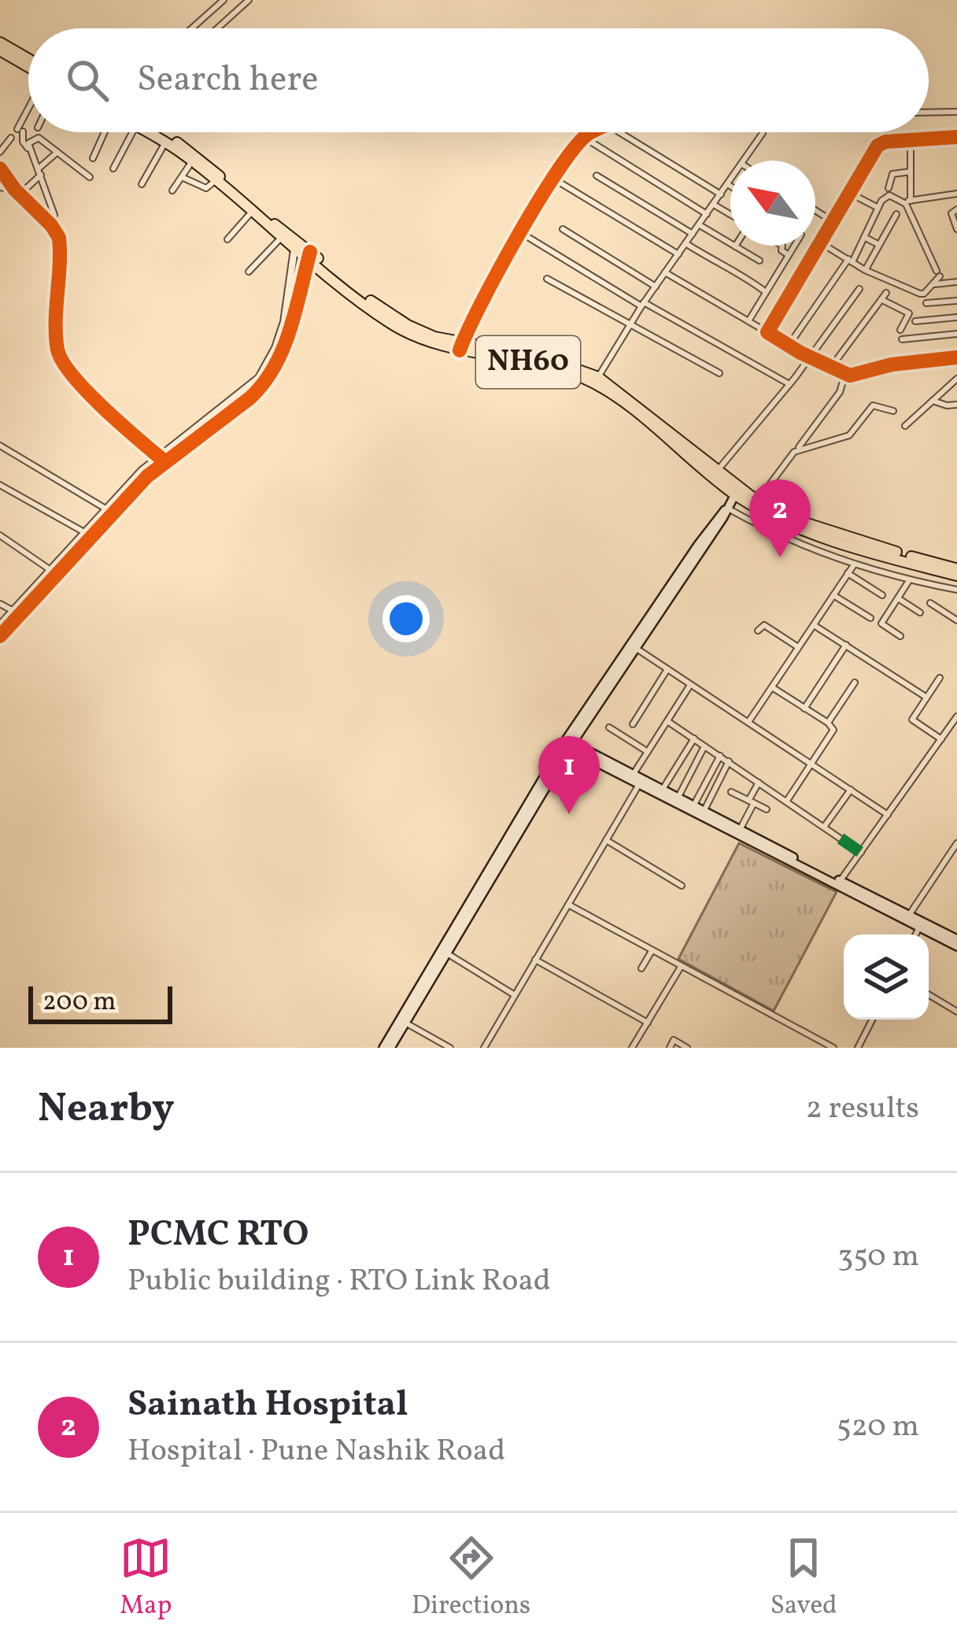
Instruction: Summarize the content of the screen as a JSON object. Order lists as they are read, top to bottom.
{
  "streets": {
    "highway": ["NH60"]
  },
  "scale_bar": "200 m",
  "north": "top left",
  "page": {
    "search": "Search here",
    "pins": ["2", "1"],
    "scale": "200 m",
    "heading": ["Nearby", "2 results"],
    "list": [
      {
        "mark": "1",
        "name": "PCMC RTO",
        "note": "Public building · RTO Link Road",
        "value": "350 m"
      },
      {
        "mark": "2",
        "name": "Sainath Hospital",
        "note": "Hospital · Pune Nashik Road",
        "value": "520 m"
      }
    ],
    "nav": ["Map", "Directions", "Saved"]
  }
}
